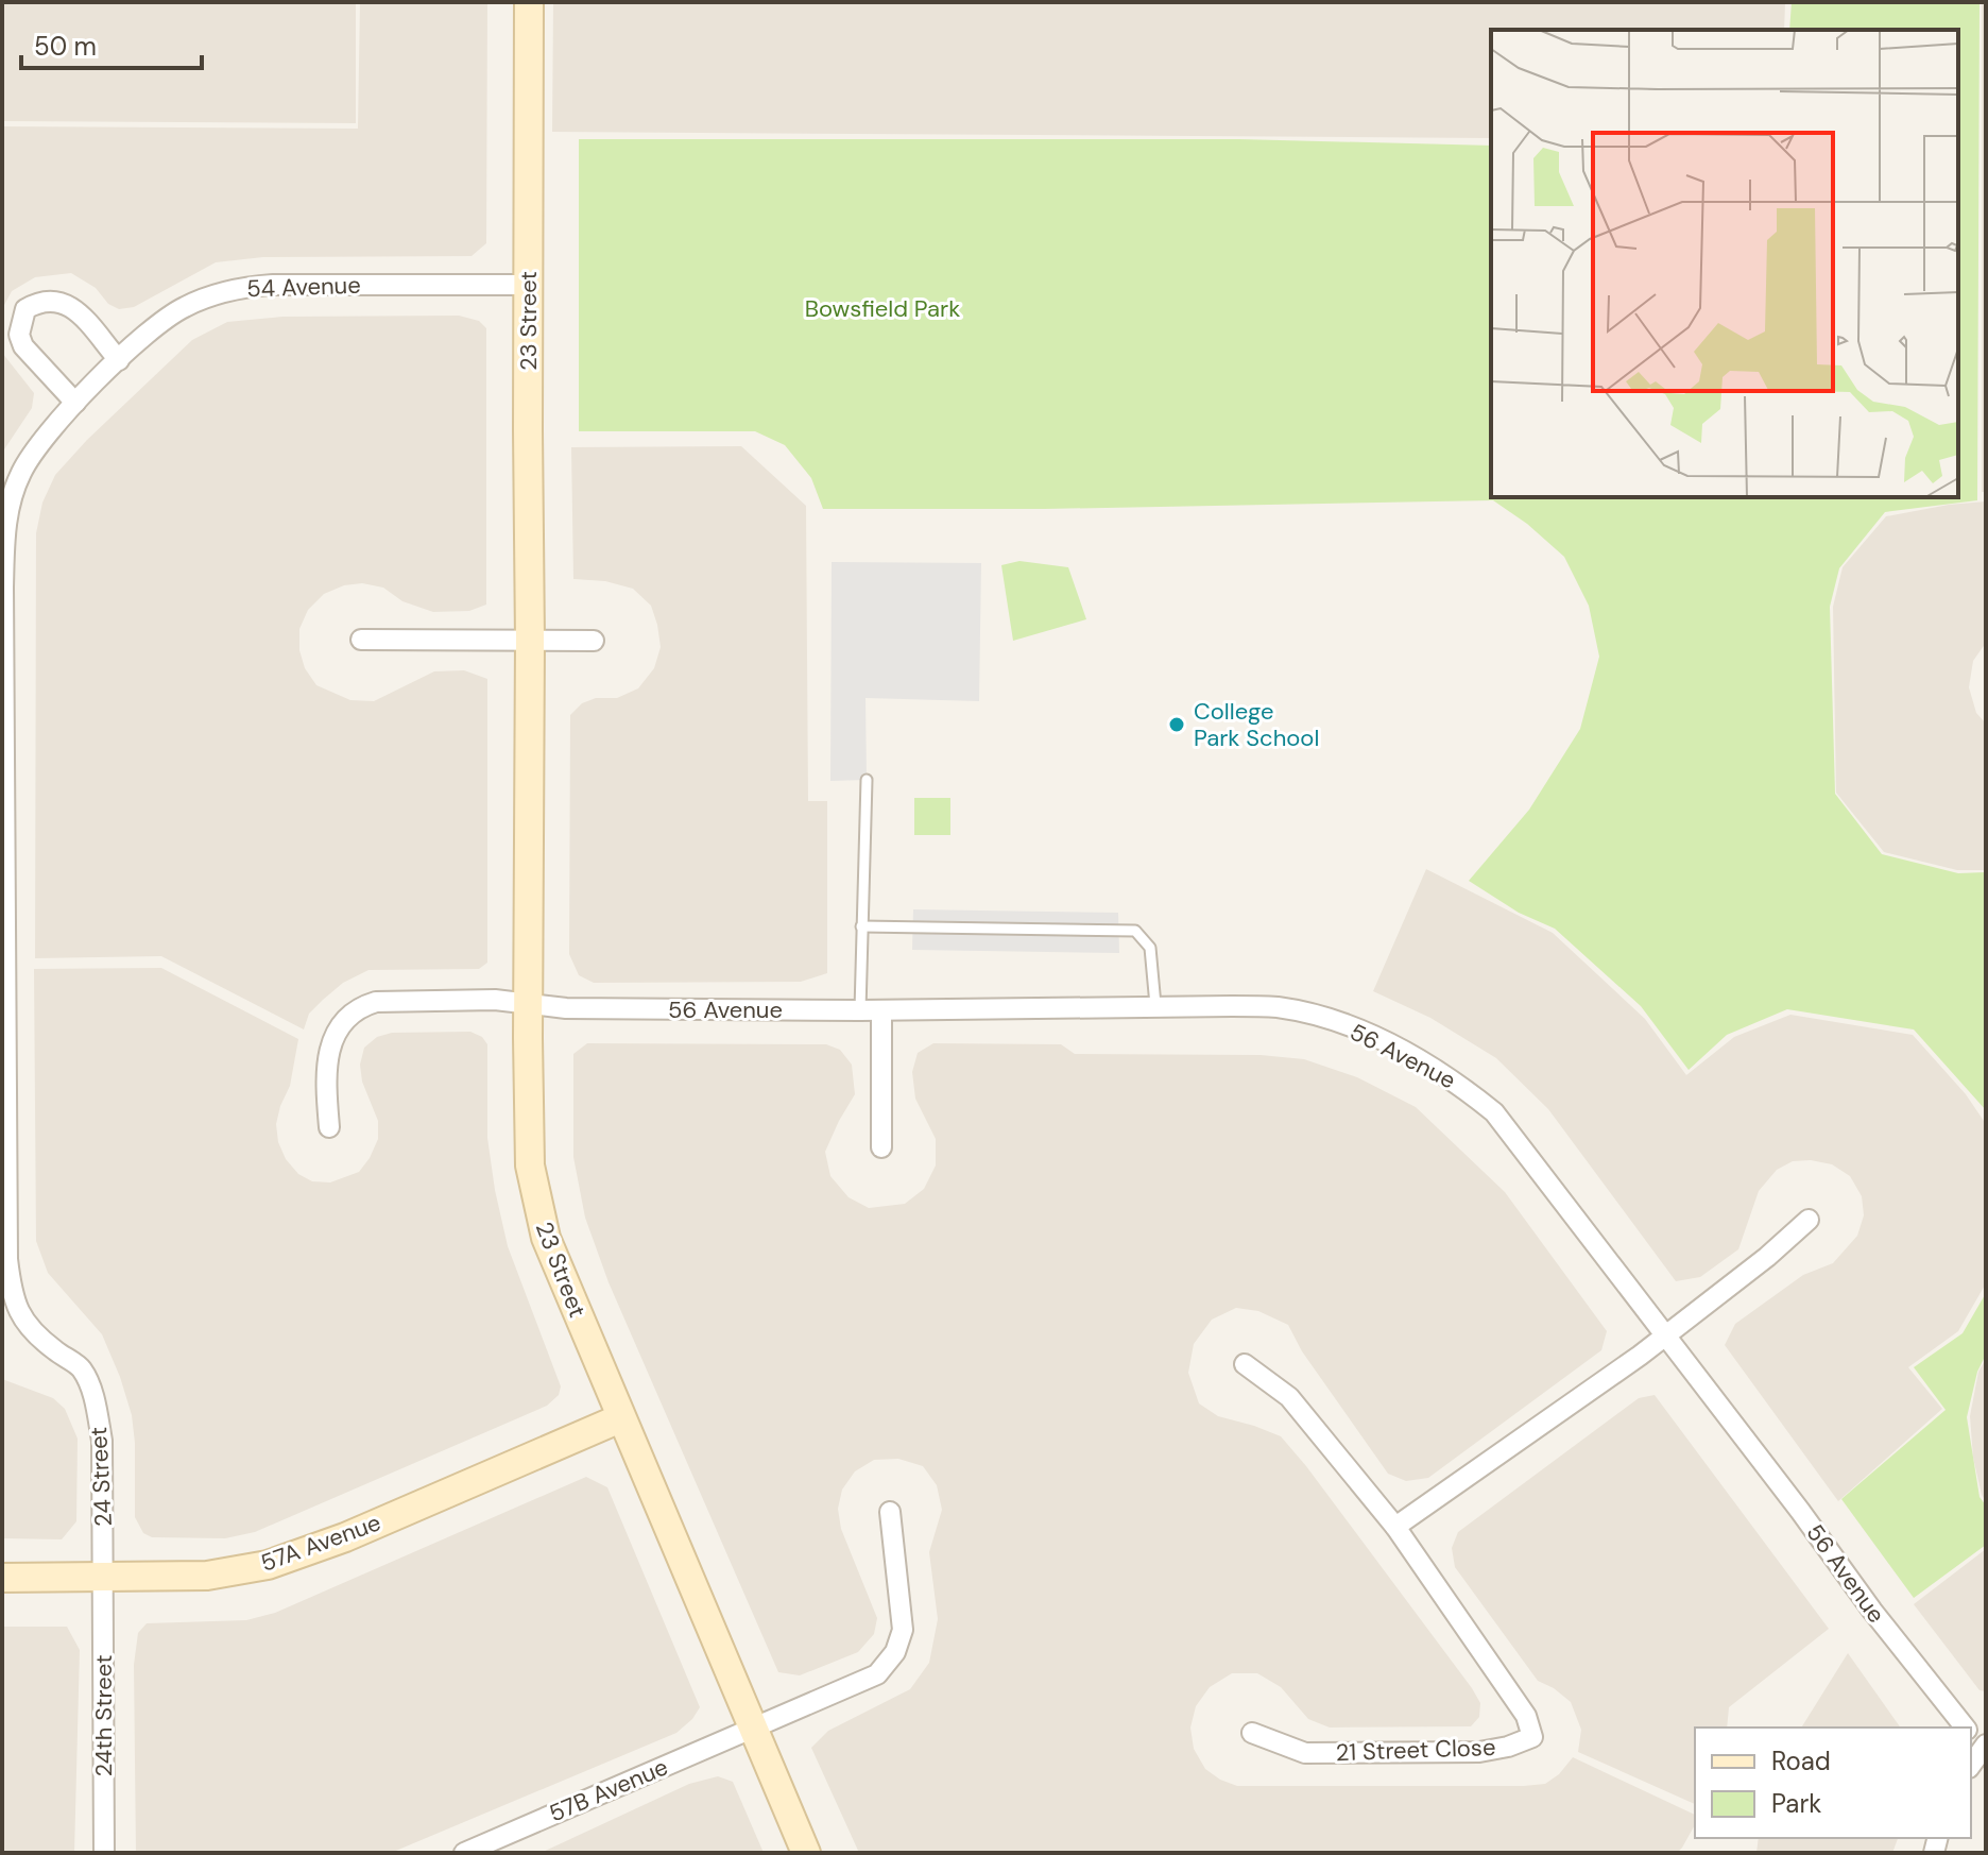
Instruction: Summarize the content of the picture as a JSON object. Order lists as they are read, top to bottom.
{
  "streets": {
    "street": [
      "54 Avenue",
      "23 Street",
      "56 Avenue",
      "24 Street",
      "57A Avenue",
      "24th Street",
      "21 Street Close",
      "57B Avenue"
    ]
  },
  "crossings": [
    ["54 Avenue", "23 Street"],
    ["54 Avenue", "24 Street"],
    ["23 Street", "56 Avenue"],
    ["23 Street", "57A Avenue"],
    ["23 Street", "57B Avenue"],
    ["24 Street", "57A Avenue"],
    ["24 Street", "24th Street"],
    ["57A Avenue", "24th Street"]
  ],
  "parks": ["Bowsfield Park"],
  "places": ["College Park School"],
  "legend": ["Road", "Park"],
  "scale_bar": "50 m"
}
